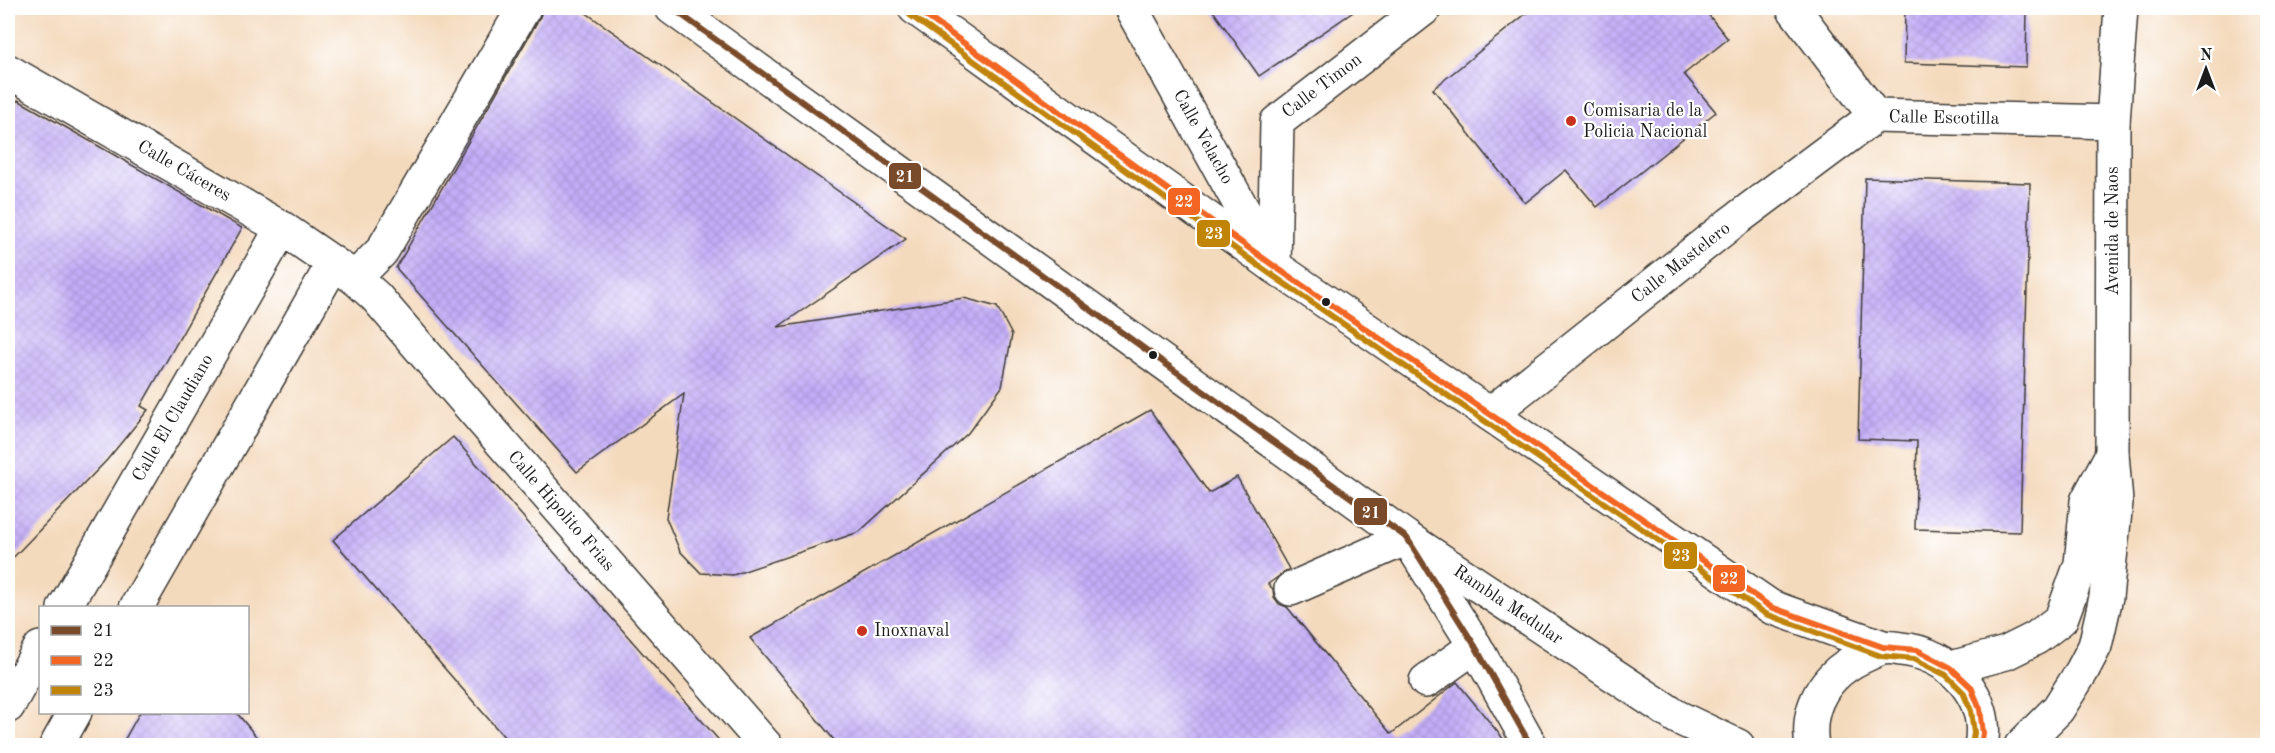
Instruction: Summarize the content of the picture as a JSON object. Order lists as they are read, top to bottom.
{
  "streets": {
    "main road": [
      "Calle Timon",
      "Calle Escotilla",
      "Calle Velacho",
      "Calle Cáceres",
      "Avenida de Naos",
      "Calle Mastelero",
      "Calle El Claudiano",
      "Calle Hipolito Frias",
      "Rambla Medular"
    ]
  },
  "crossings": [
    ["Calle Timon", "Calle Velacho"],
    ["Calle Escotilla", "Avenida de Naos"],
    ["Calle Escotilla", "Calle Mastelero"],
    ["Calle Cáceres", "Calle El Claudiano"],
    ["Calle Cáceres", "Calle Hipolito Frias"]
  ],
  "places": ["Comisaria de la Policia Nacional", "Inoxnaval"],
  "lines": ["transit line 21", "transit line 22", "transit line 23"],
  "legend": ["21", "22", "23"],
  "north": "top"
}
